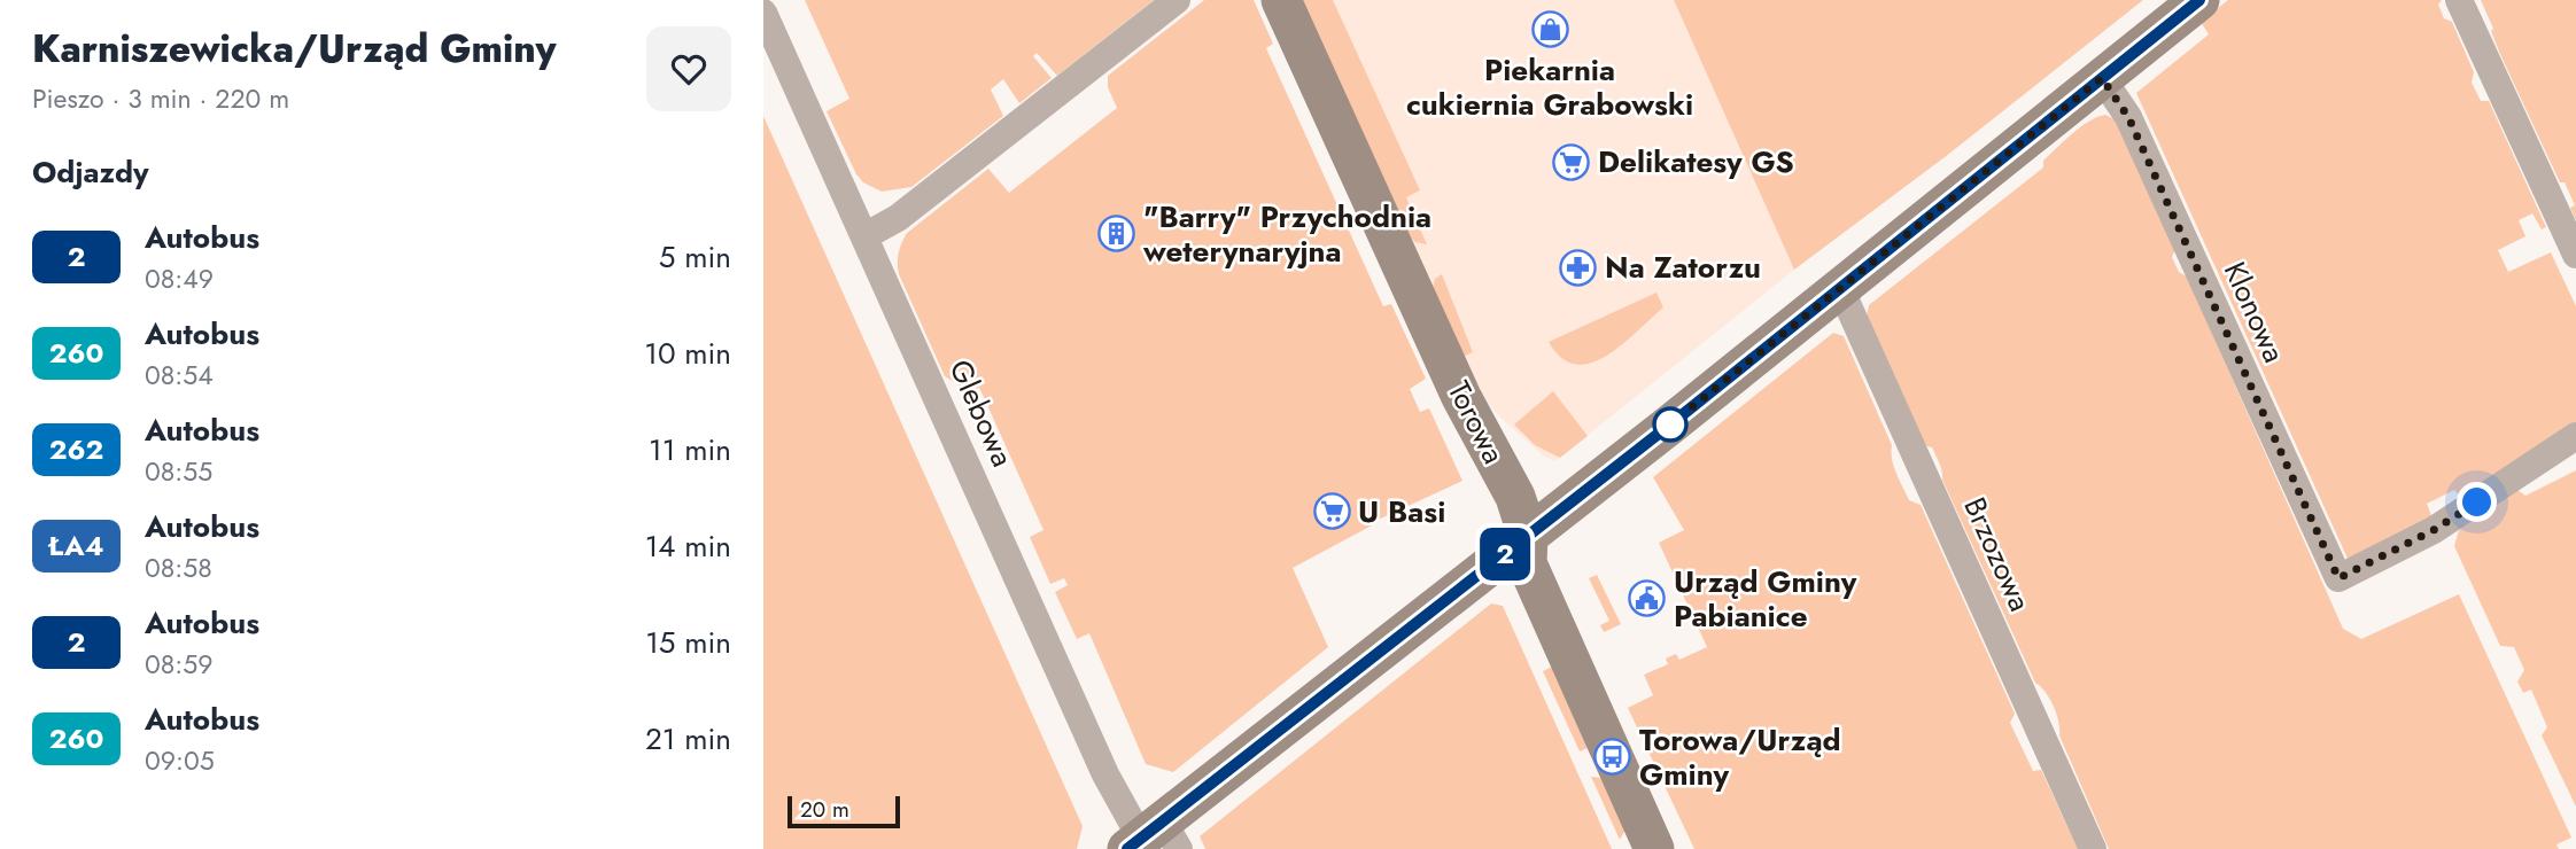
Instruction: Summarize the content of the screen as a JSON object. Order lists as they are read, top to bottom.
{
  "streets": {
    "street": [
      "Klonowa",
      "Glebowa",
      "Torowa",
      "Brzozowa"
    ]
  },
  "places": {
    "shop": ["Piekarnia cukiernia Grabowski"],
    "supermarket": ["Delikatesy GS", "U Basi"],
    "building": ["\"Barry\" Przychodnia weterynaryjna"],
    "pharmacy": ["Na Zatorzu"],
    "public building": ["Urząd Gminy Pabianice"],
    "bus stop": ["Torowa/Urząd Gminy"]
  },
  "lines": ["bus line 2"],
  "scale_bar": "20 m",
  "page": {
    "heading": [
      ["Karniszewicka/Urząd Gminy", "Pieszo · 3 min · 220 m"],
      "Odjazdy"
    ],
    "on_map": "2",
    "list": [
      {
        "mark": "2",
        "name": "Autobus",
        "note": "08:49",
        "value": "5 min"
      },
      {
        "mark": "260",
        "name": "Autobus",
        "note": "08:54",
        "value": "10 min"
      },
      {
        "mark": "262",
        "name": "Autobus",
        "note": "08:55",
        "value": "11 min"
      },
      {
        "mark": "ŁA4",
        "name": "Autobus",
        "note": "08:58",
        "value": "14 min"
      },
      {
        "mark": "2",
        "name": "Autobus",
        "note": "08:59",
        "value": "15 min"
      },
      {
        "mark": "260",
        "name": "Autobus",
        "note": "09:05",
        "value": "21 min"
      }
    ],
    "scale": "20 m"
  }
}
